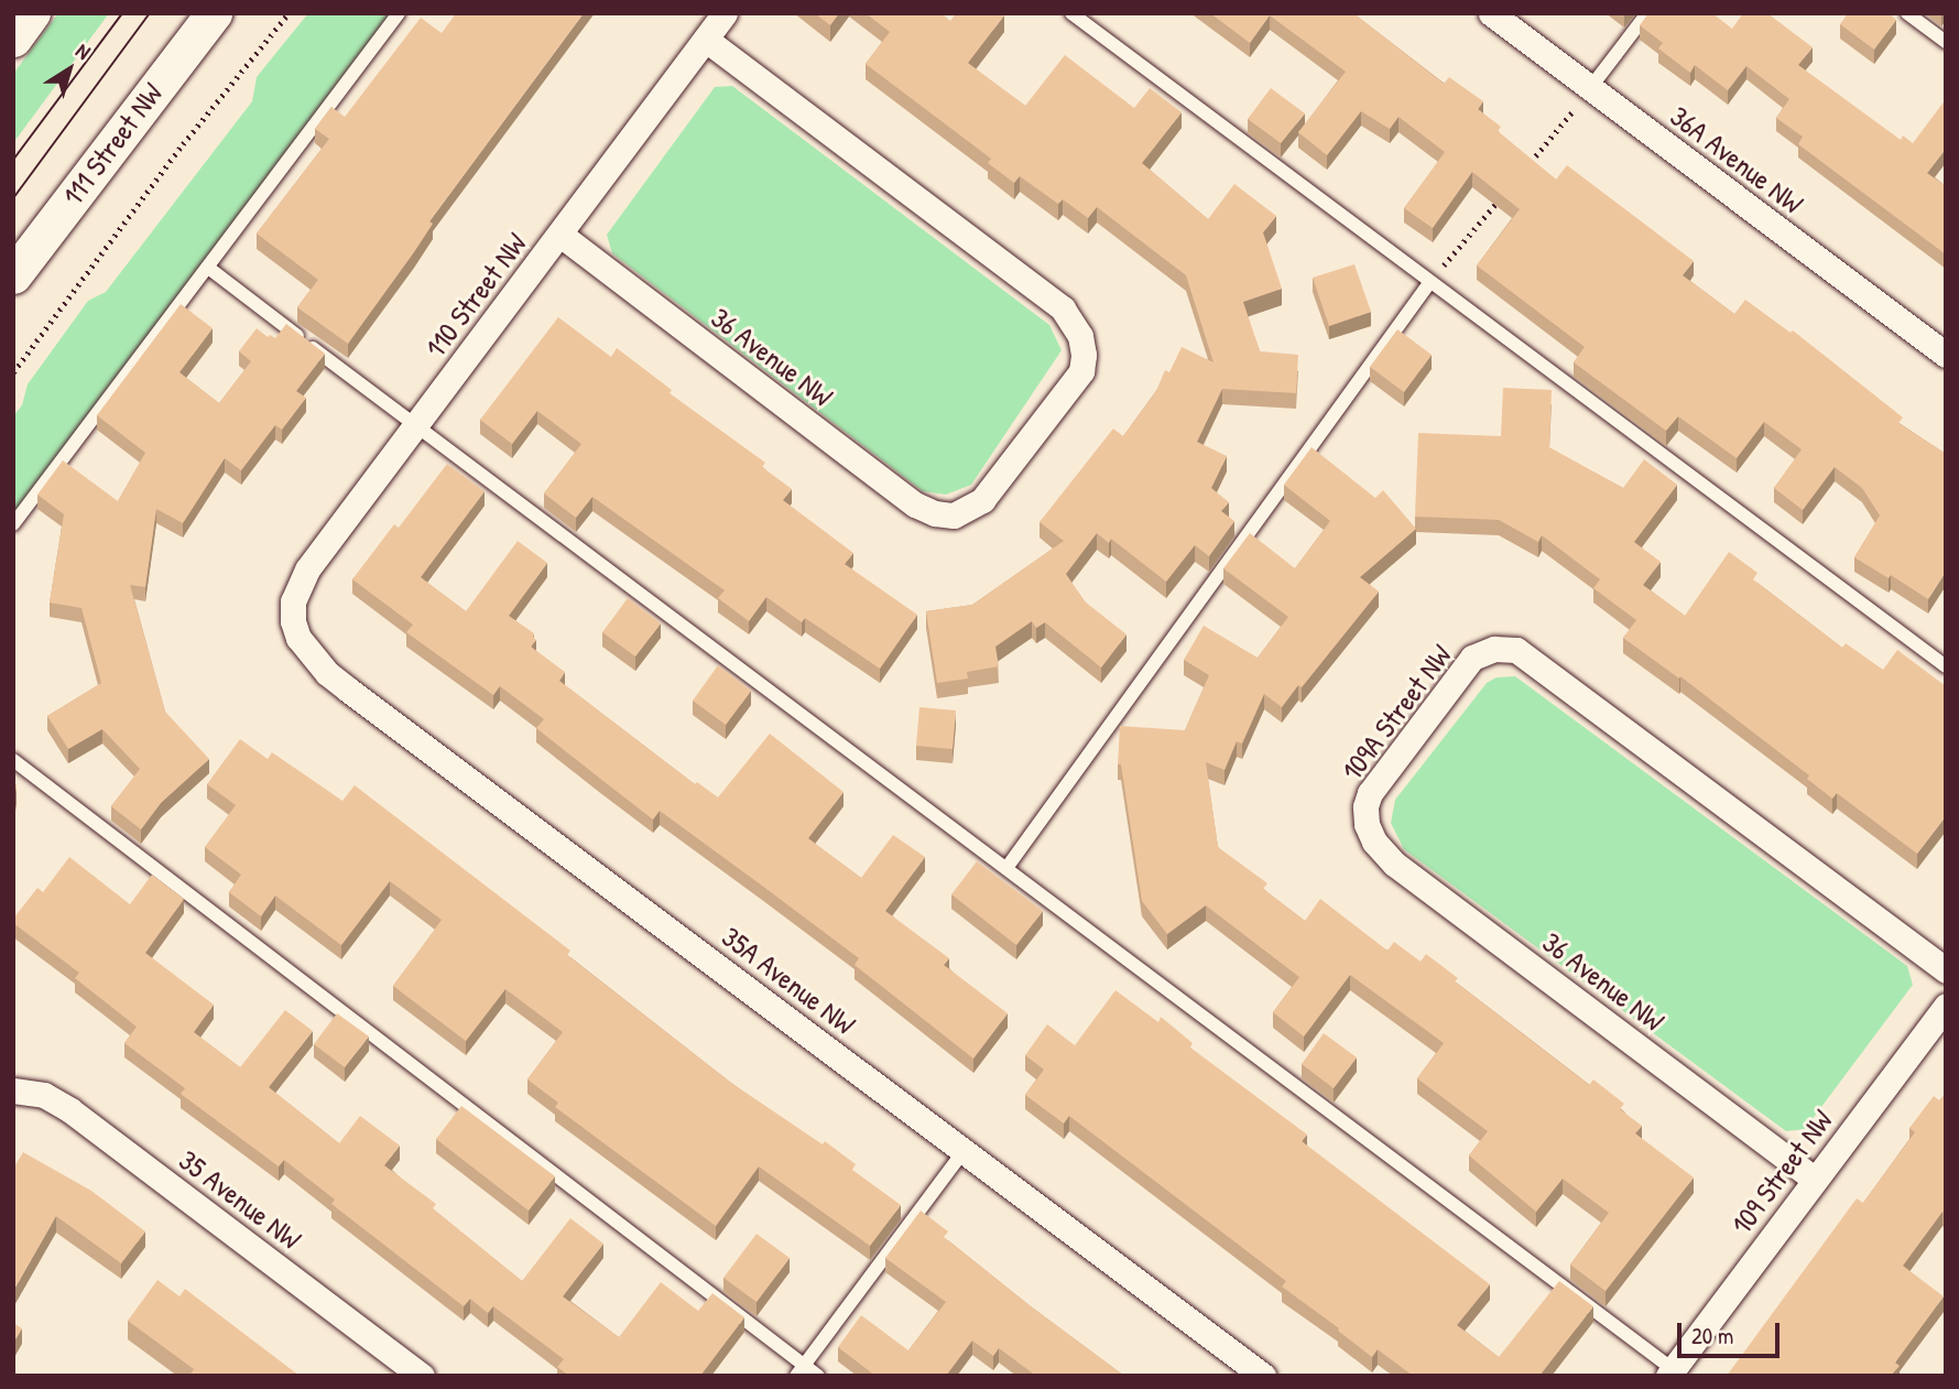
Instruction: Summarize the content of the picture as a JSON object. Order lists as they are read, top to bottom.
{
  "streets": {
    "main road": ["111 Street NW"],
    "street": [
      "36A Avenue NW",
      "110 Street NW",
      "36 Avenue NW",
      "109A Street NW",
      "35A Avenue NW",
      "109 Street NW",
      "35 Avenue NW"
    ]
  },
  "crossings": [
    ["110 Street NW", "36 Avenue NW"],
    ["110 Street NW", "35A Avenue NW"],
    ["36 Avenue NW", "109A Street NW"],
    ["36 Avenue NW", "109 Street NW"]
  ],
  "scale_bar": "20 m",
  "north": "top right"
}
